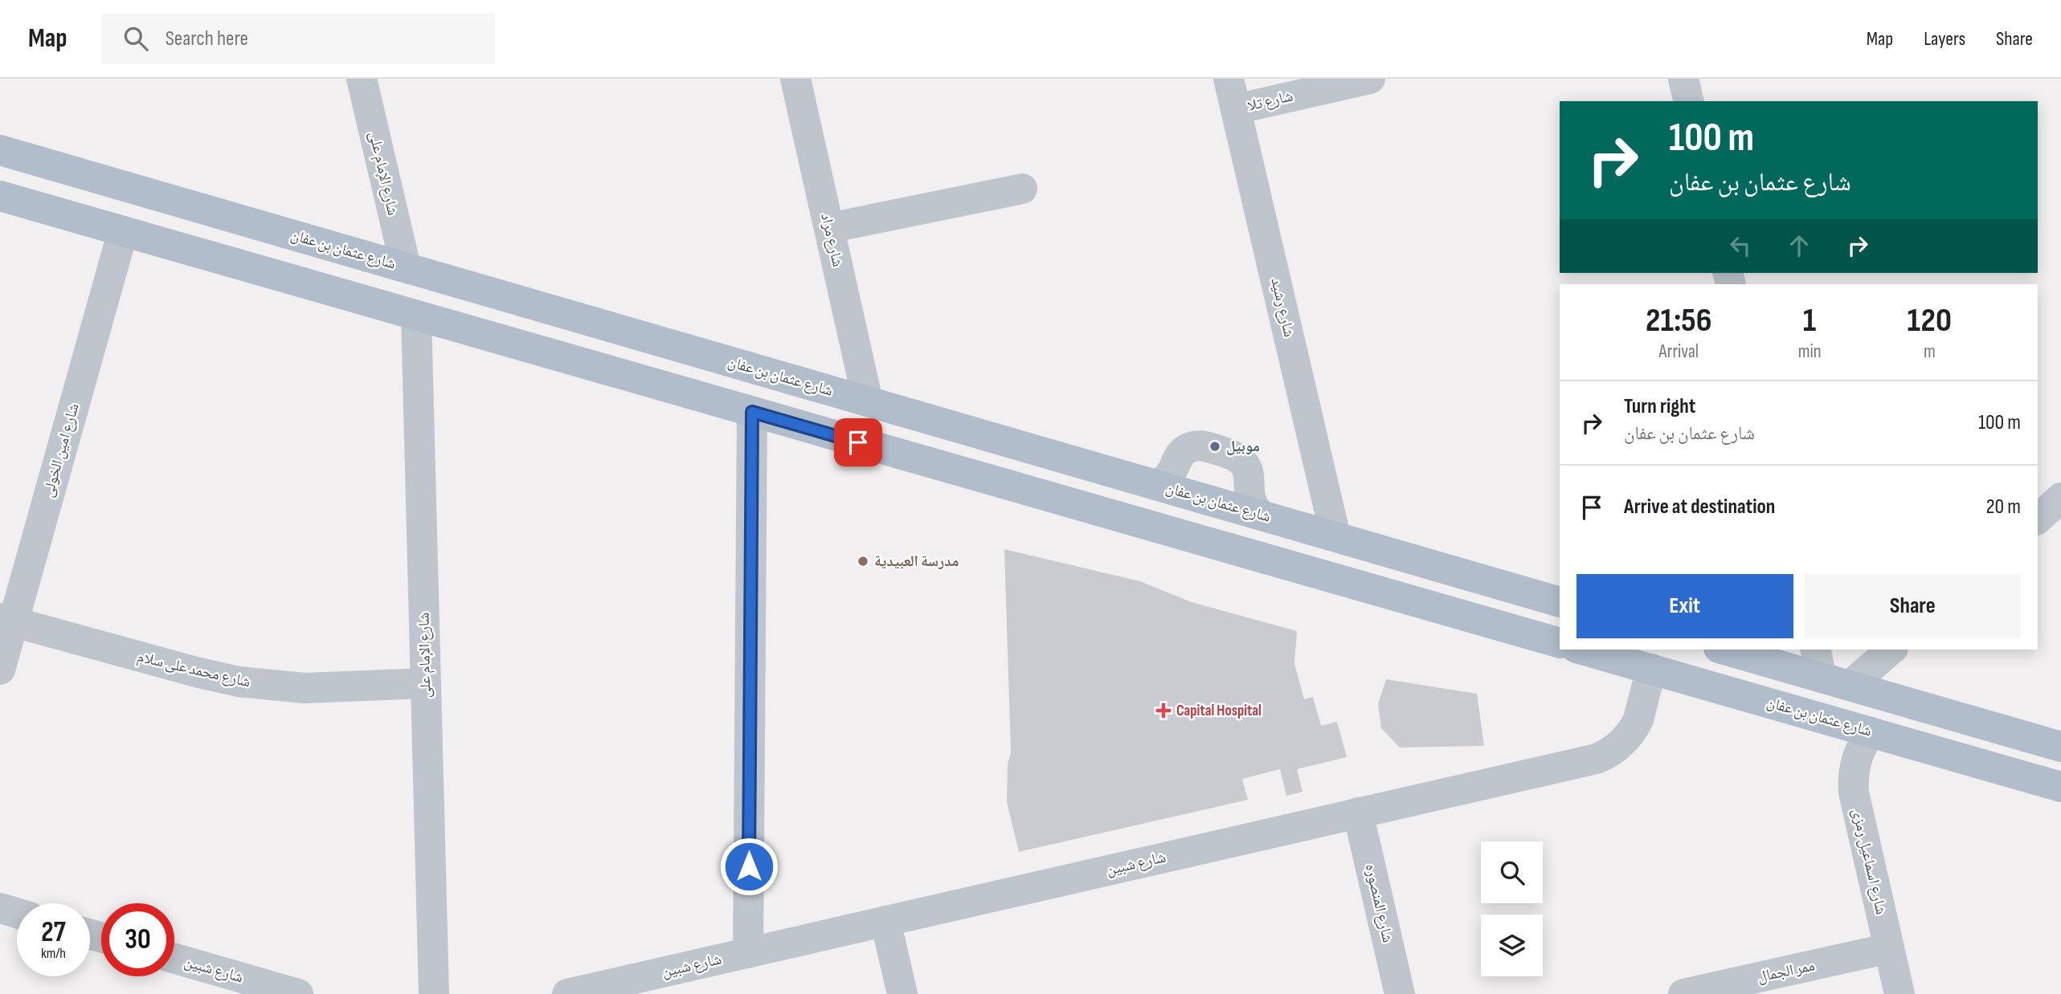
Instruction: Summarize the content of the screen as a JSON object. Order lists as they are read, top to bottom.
{
  "streets": {
    "main road": ["شارع عثمان بن عفان"],
    "street": [
      "شارع تلا",
      "شارع الإمام على",
      "شارع مراد",
      "شارع رشيد",
      "شارع امين الخولى",
      "شارع محمد على سلام",
      "شارع اسماعيل رمزى",
      "شارع شبين",
      "شارع المنصوره",
      "ممر الجمال"
    ]
  },
  "crossings": [
    ["شارع تلا", "شارع رشيد"],
    ["شارع الإمام على", "شارع عثمان بن عفان"],
    ["شارع الإمام على", "شارع محمد على سلام"],
    ["شارع مراد", "شارع عثمان بن عفان"],
    ["شارع عثمان بن عفان", "شارع رشيد"],
    ["شارع عثمان بن عفان", "شارع اسماعيل رمزى"],
    ["شارع عثمان بن عفان", "شارع شبين"],
    ["شارع امين الخولى", "شارع محمد على سلام"],
    ["شارع اسماعيل رمزى", "ممر الجمال"],
    ["شارع شبين", "شارع المنصوره"]
  ],
  "places": {
    "other": ["موبيل", "مدرسة العبيدية"],
    "health": ["Capital Hospital"]
  },
  "page": {
    "header": "Map",
    "search": "Search here",
    "nav": ["Map", "Layers", "Share"],
    "turn": ["100 m", "شارع عثمان بن عفان"],
    "eta": [
      "21:56",
      "Arrival",
      "1",
      "min",
      "120",
      "m"
    ],
    "list": [
      {
        "name": "Turn right",
        "note": "شارع عثمان بن عفان",
        "value": "100 m"
      },
      {
        "name": "Arrive at destination",
        "value": "20 m"
      }
    ],
    "buttons": ["Exit", "Share"],
    "speed": "27 km/h",
    "limit": "30"
  }
}
